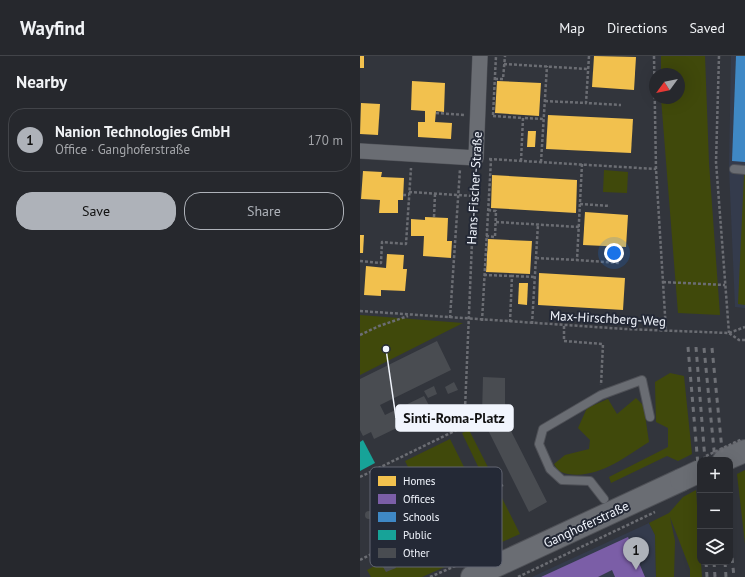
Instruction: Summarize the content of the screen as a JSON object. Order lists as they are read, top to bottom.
{
  "streets": {
    "street": ["Hans-Fischer-Straße", "Ganghoferstraße"],
    "path": ["Max-Hirschberg-Weg"]
  },
  "crossings": [
    ["Hans-Fischer-Straße", "Max-Hirschberg-Weg"]
  ],
  "places": ["Sinti-Roma-Platz"],
  "legend": [
    "Homes",
    "Offices",
    "Schools",
    "Public",
    "Other"
  ],
  "north": "bottom left",
  "page": {
    "header": "Wayfind",
    "nav": ["Map", "Directions", "Saved"],
    "heading": "Nearby",
    "list": [
      {
        "mark": "1",
        "name": "Nanion Technologies GmbH",
        "note": "Office · Ganghoferstraße",
        "value": "170 m"
      }
    ],
    "buttons": ["Save", "Share"],
    "map_buttons": ["+", "−"],
    "pins": "1"
  }
}
